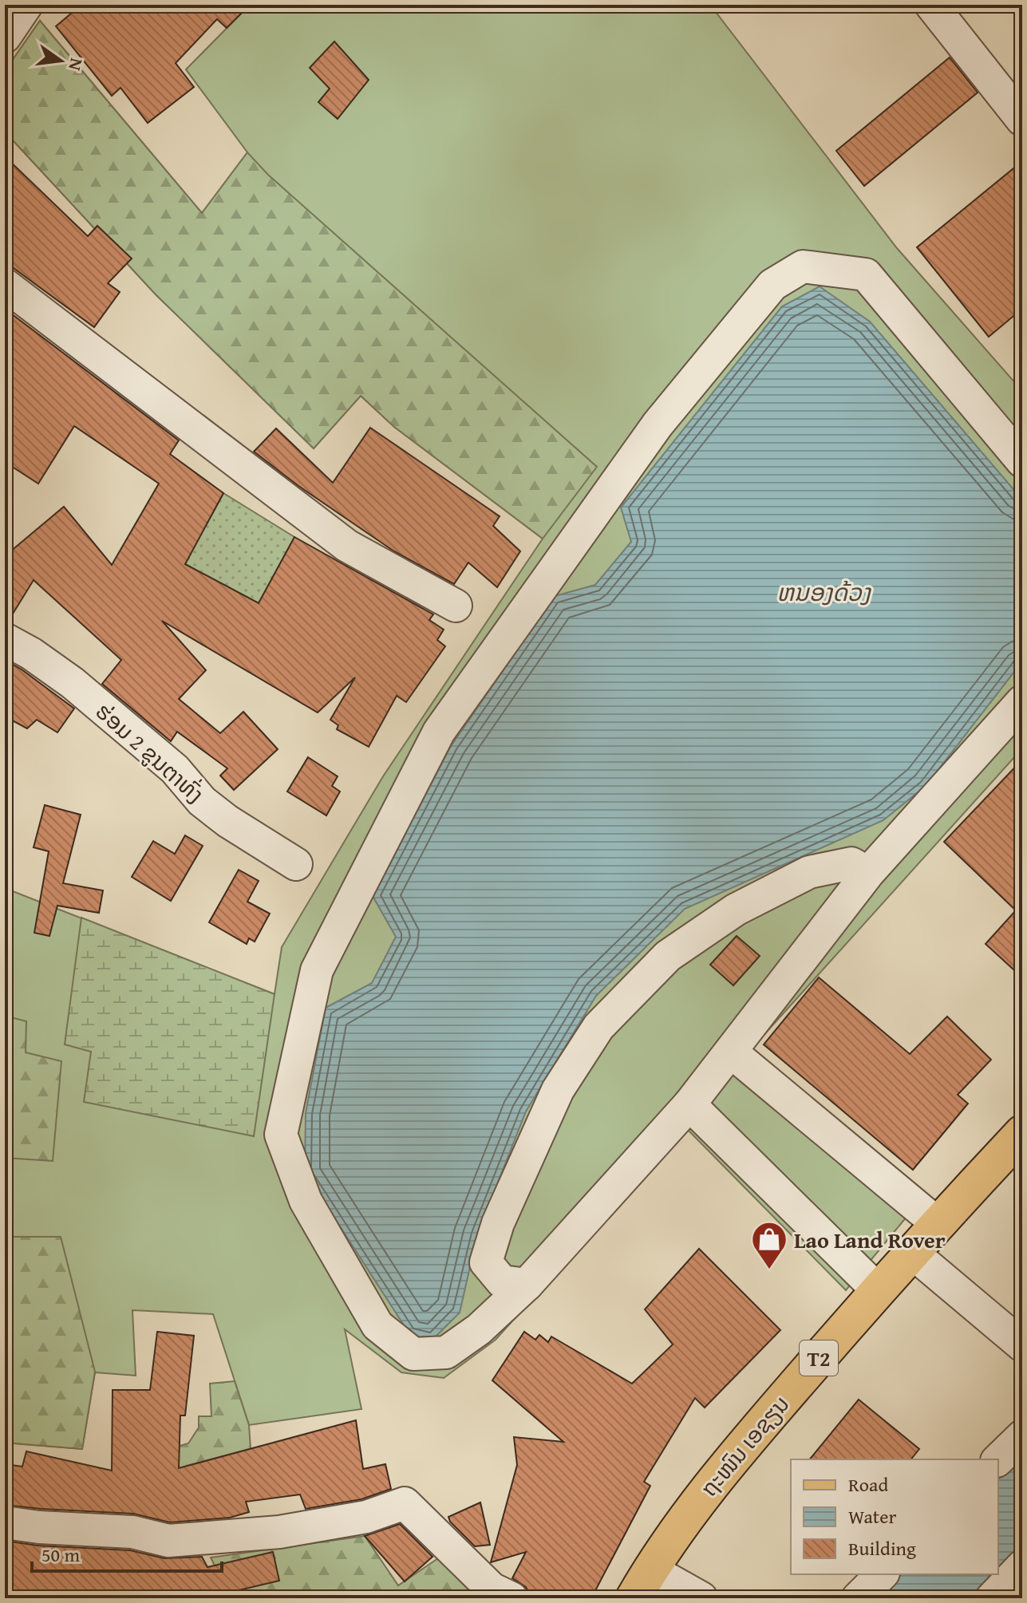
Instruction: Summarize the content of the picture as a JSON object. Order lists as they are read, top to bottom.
{
  "streets": {
    "main road": ["T2", "ຖະໜົນ ເອຊຽນ"],
    "street": ["ຮ່ອມ 2 ຂູນຕາທົ່ງ"]
  },
  "water": ["ຫນອງດ້ວງ"],
  "places": {
    "shop": ["Lao Land Rover"]
  },
  "legend": ["Road", "Water", "Building"],
  "scale_bar": "50 m",
  "north": "right"
}
